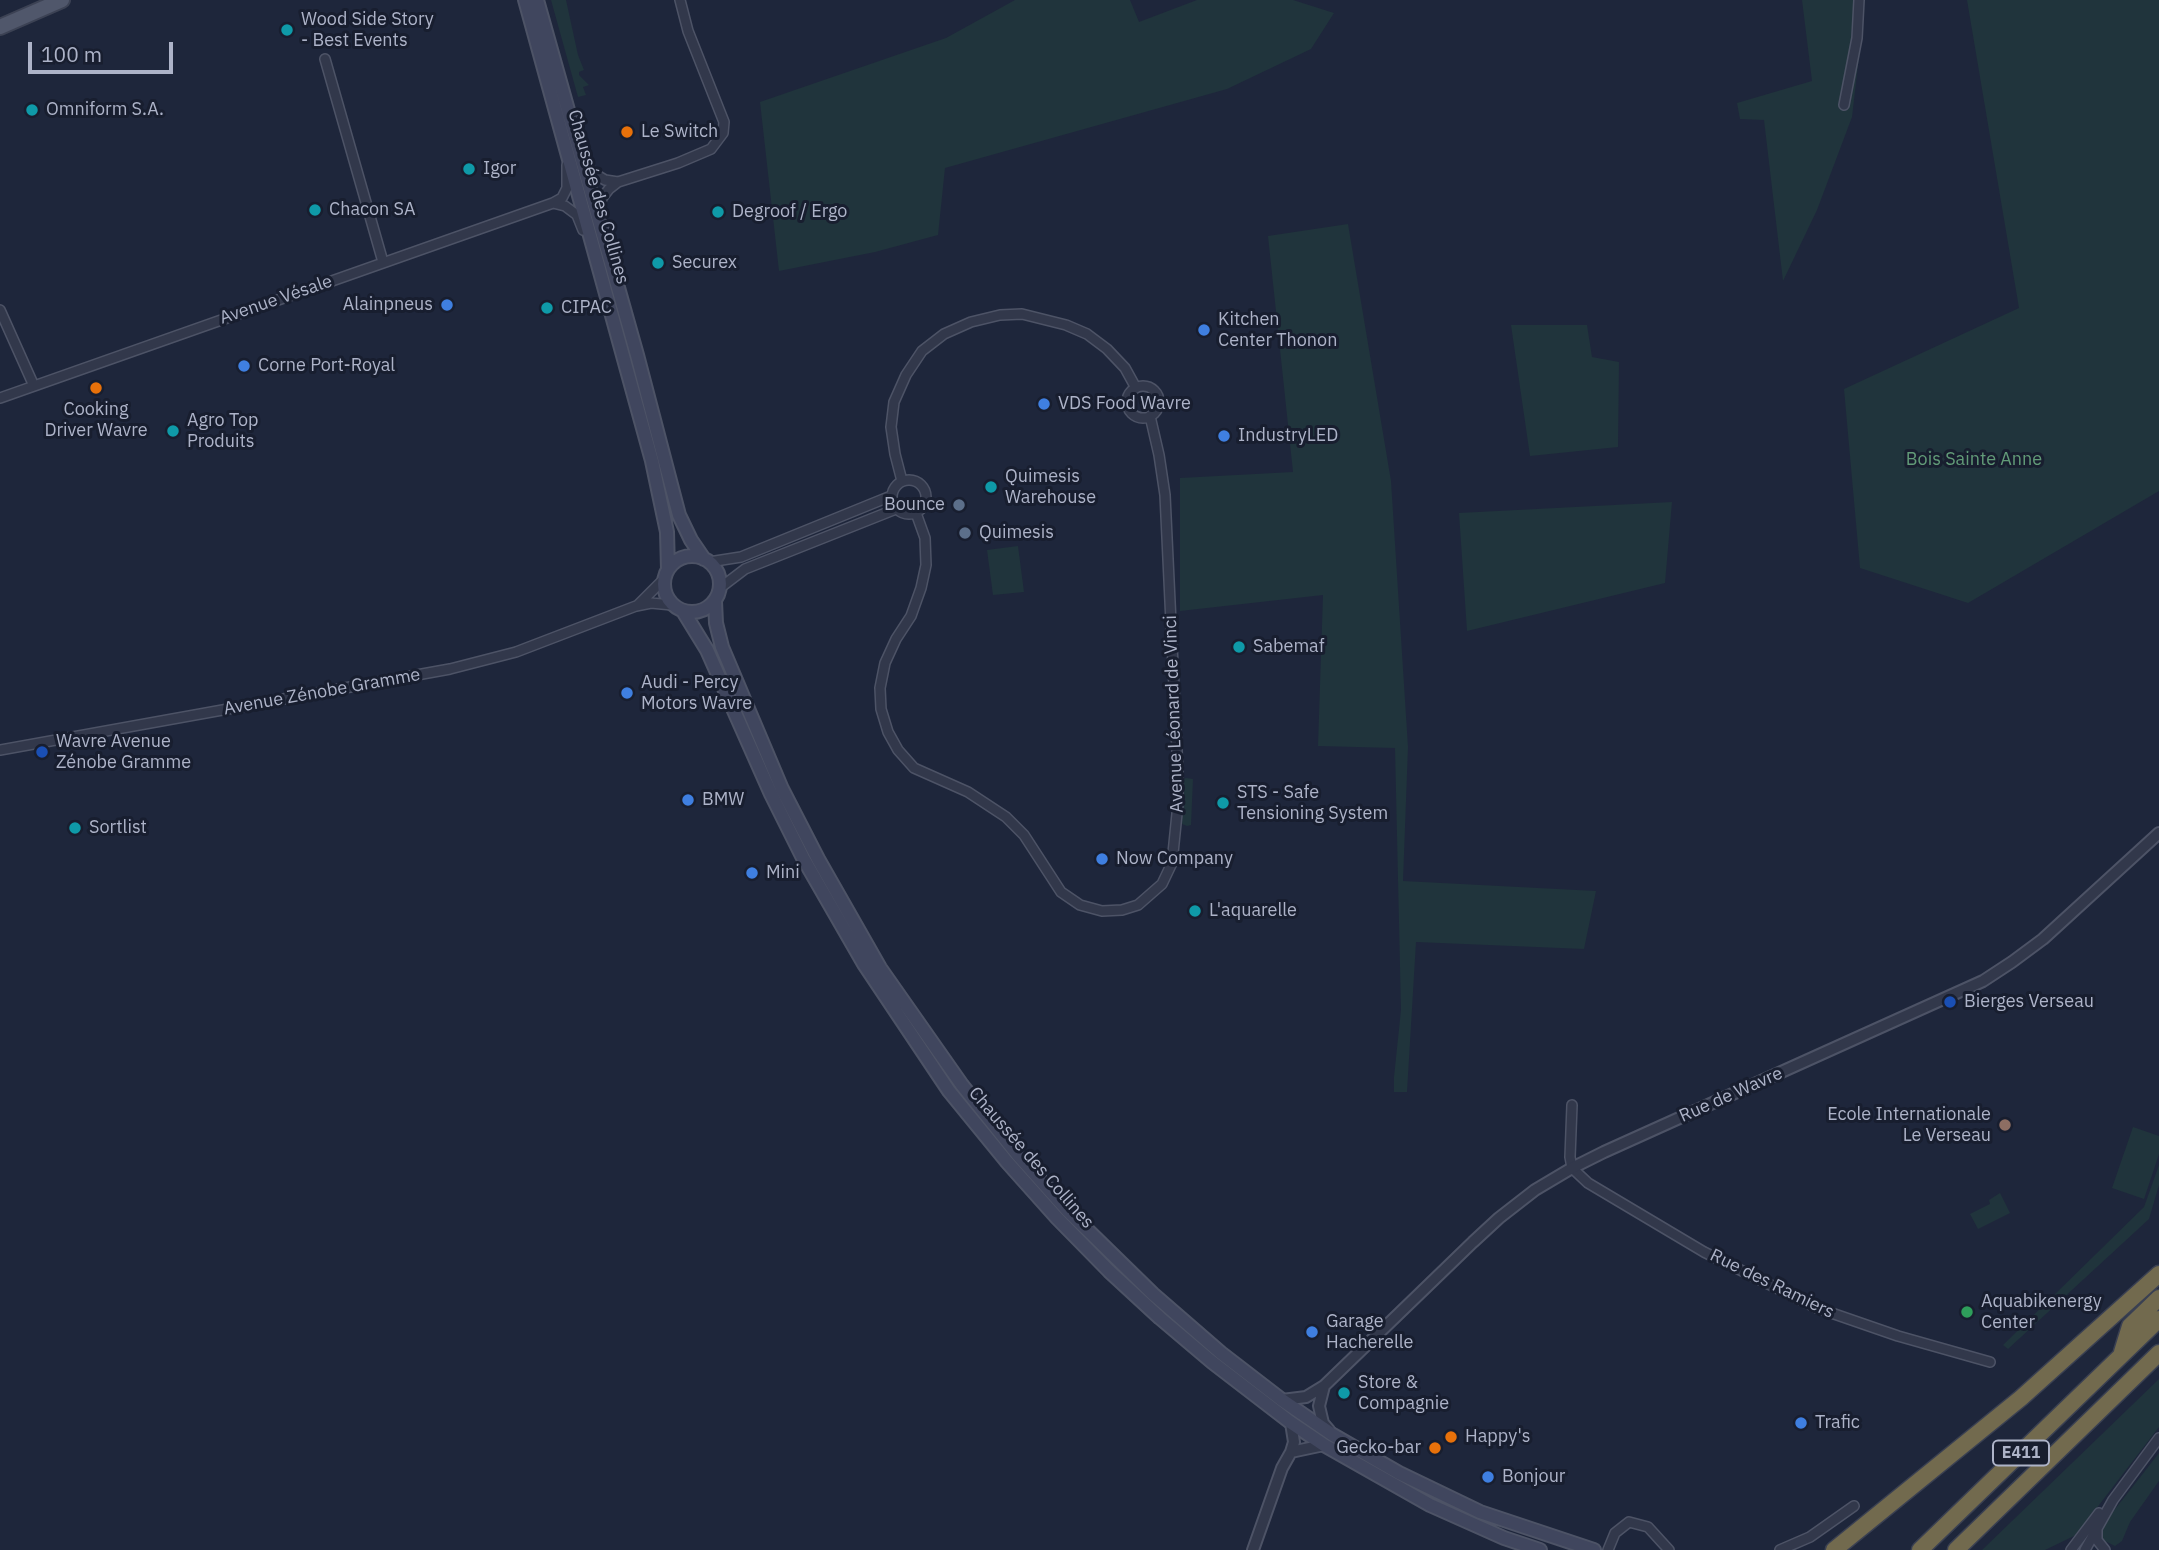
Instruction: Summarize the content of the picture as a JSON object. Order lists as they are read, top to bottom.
{
  "streets": {
    "highway": ["E411"],
    "main road": ["Chaussée des Collines"],
    "street": [
      "Avenue Vésale",
      "Avenue Zénobe Gramme",
      "Avenue Léonard de Vinci",
      "Rue de Wavre",
      "Rue des Ramiers"
    ]
  },
  "crossings": [
    ["Chaussée des Collines", "Avenue Zénobe Gramme"],
    ["Chaussée des Collines", "Rue de Wavre"],
    ["Rue de Wavre", "Rue des Ramiers"]
  ],
  "parks": ["Bois Sainte Anne"],
  "places": [
    "Wood Side Story - Best Events",
    "Omniform S.A.",
    "Le Switch",
    "Igor",
    "Chacon SA",
    "Degroof / Ergo",
    "Securex",
    "Alainpneus",
    "CIPAC",
    "Kitchen Center Thonon",
    "Corne Port-Royal",
    "Cooking Driver Wavre",
    "VDS Food Wavre",
    "Agro Top Produits",
    "IndustryLED",
    "Quimesis Warehouse",
    "Bounce",
    "Quimesis",
    "Sabemaf",
    "Audi - Percy Motors Wavre",
    "Wavre Avenue Zénobe Gramme",
    "BMW",
    "STS - Safe Tensioning System",
    "Sortlist",
    "Now Company",
    "Mini",
    "L'aquarelle",
    "Bierges Verseau",
    "Ecole Internationale Le Verseau",
    "Aquabikenergy Center",
    "Garage Hacherelle",
    "Store & Compagnie",
    "Trafic",
    "Happy's",
    "Gecko-bar",
    "Bonjour"
  ],
  "scale_bar": "100 m"
}
